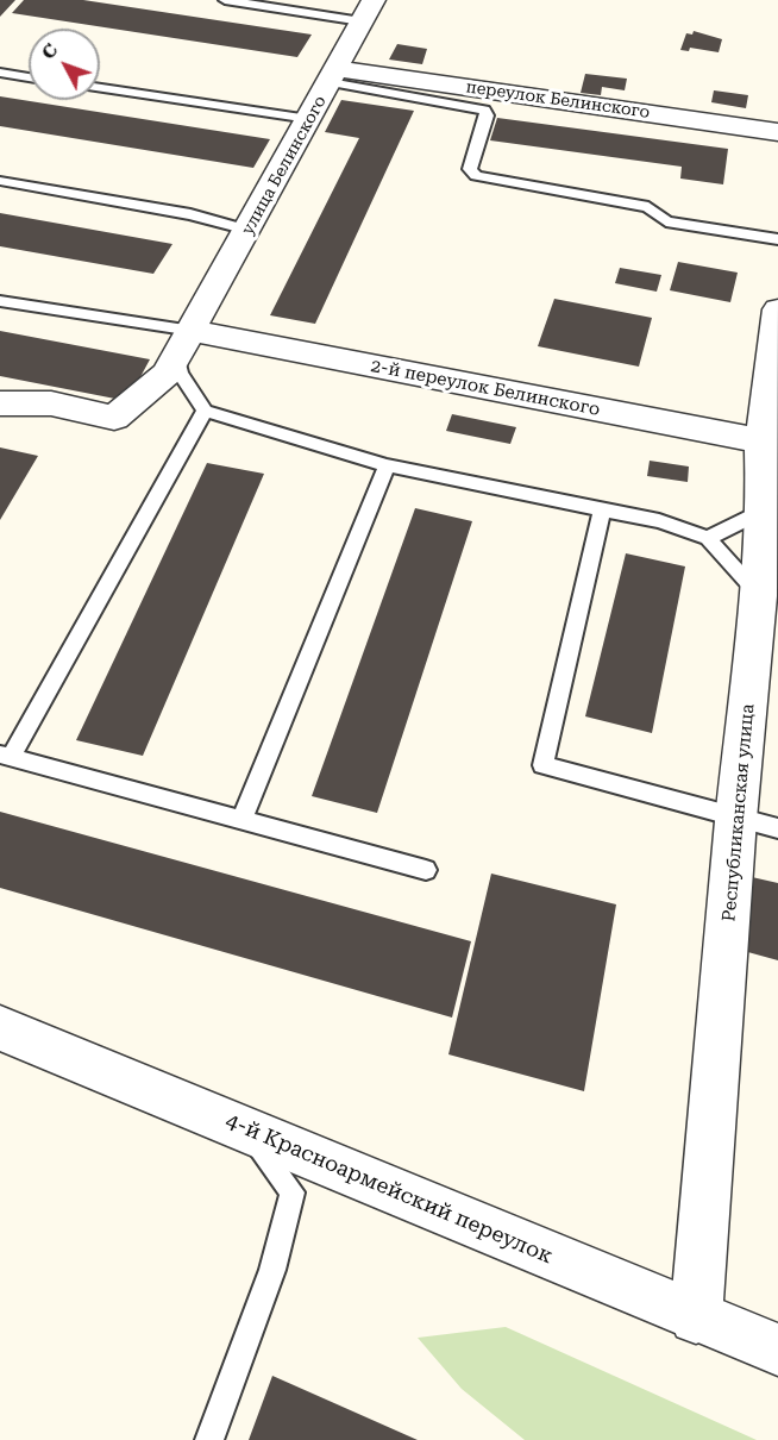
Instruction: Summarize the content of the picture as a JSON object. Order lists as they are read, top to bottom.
{
  "streets": {
    "street": [
      "переулок Белинского",
      "улица Белинского",
      "2-й переулок Белинского",
      "Республиканская улица",
      "4-й Красноармейский переулок"
    ]
  },
  "crossings": [
    ["переулок Белинского", "улица Белинского"],
    ["улица Белинского", "2-й переулок Белинского"],
    ["2-й переулок Белинского", "Республиканская улица"],
    ["Республиканская улица", "4-й Красноармейский переулок"]
  ],
  "north": "top left"
}
